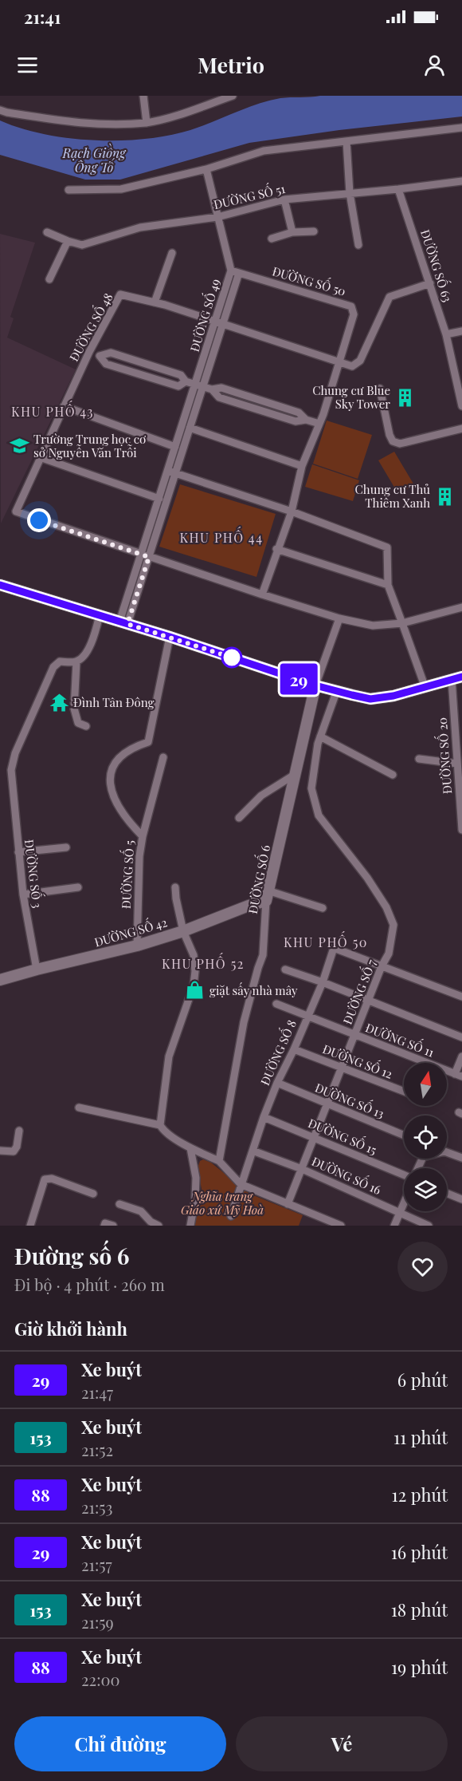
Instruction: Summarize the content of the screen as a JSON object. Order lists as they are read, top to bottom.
{
  "streets": {
    "street": [
      "ĐƯỜNG SỐ 51",
      "ĐƯỜNG SỐ 63",
      "ĐƯỜNG SỐ 50",
      "ĐƯỜNG SỐ 49",
      "ĐƯỜNG SỐ 48",
      "ĐƯỜNG SỐ 20",
      "ĐƯỜNG SỐ 3",
      "ĐƯỜNG SỐ 5",
      "ĐƯỜNG SỐ 6",
      "ĐƯỜNG SỐ 42",
      "ĐƯỜNG SỐ 7",
      "ĐƯỜNG SỐ 11",
      "ĐƯỜNG SỐ 8",
      "ĐƯỜNG SỐ 12",
      "ĐƯỜNG SỐ 13",
      "ĐƯỜNG SỐ 15",
      "ĐƯỜNG SỐ 16"
    ]
  },
  "crossings": [
    ["ĐƯỜNG SỐ 51", "ĐƯỜNG SỐ 63"],
    ["ĐƯỜNG SỐ 51", "ĐƯỜNG SỐ 49"],
    ["ĐƯỜNG SỐ 63", "ĐƯỜNG SỐ 48"],
    ["ĐƯỜNG SỐ 50", "ĐƯỜNG SỐ 49"],
    ["ĐƯỜNG SỐ 50", "ĐƯỜNG SỐ 48"],
    ["ĐƯỜNG SỐ 49", "ĐƯỜNG SỐ 48"],
    ["ĐƯỜNG SỐ 3", "ĐƯỜNG SỐ 42"],
    ["ĐƯỜNG SỐ 5", "ĐƯỜNG SỐ 42"],
    ["ĐƯỜNG SỐ 6", "ĐƯỜNG SỐ 42"],
    ["ĐƯỜNG SỐ 7", "ĐƯỜNG SỐ 11"],
    ["ĐƯỜNG SỐ 7", "ĐƯỜNG SỐ 8"],
    ["ĐƯỜNG SỐ 7", "ĐƯỜNG SỐ 12"],
    ["ĐƯỜNG SỐ 7", "ĐƯỜNG SỐ 13"],
    ["ĐƯỜNG SỐ 7", "ĐƯỜNG SỐ 15"],
    ["ĐƯỜNG SỐ 7", "ĐƯỜNG SỐ 16"],
    ["ĐƯỜNG SỐ 11", "ĐƯỜNG SỐ 8"],
    ["ĐƯỜNG SỐ 8", "ĐƯỜNG SỐ 12"],
    ["ĐƯỜNG SỐ 8", "ĐƯỜNG SỐ 13"],
    ["ĐƯỜNG SỐ 8", "ĐƯỜNG SỐ 15"],
    ["ĐƯỜNG SỐ 8", "ĐƯỜNG SỐ 16"]
  ],
  "districts": [
    "KHU PHỐ 43",
    "KHU PHỐ 44",
    "KHU PHỐ 50",
    "KHU PHỐ 52"
  ],
  "water": ["Rạch Giồng Ông Tố"],
  "parks": ["Nghĩa trang Giáo xứ Mỹ Hoà"],
  "places": {
    "building": ["Chung cư Blue Sky Tower", "Chung cư Thủ Thiêm Xanh"],
    "school or university": ["Trường Trung học cơ sở Nguyễn Văn Trỗi"],
    "temple": ["Đình Tân Đông"],
    "shop": ["giặt sấy nhà mây"]
  },
  "lines": ["bus line 29"],
  "north": "top",
  "page": {
    "status": "21:41",
    "header": "Metrio",
    "on_map": "29",
    "heading": [
      ["Đường số 6", "Đi bộ · 4 phút · 260 m"],
      "Giờ khởi hành"
    ],
    "list": [
      {
        "mark": "29",
        "name": "Xe buýt",
        "note": "21:47",
        "value": "6 phút"
      },
      {
        "mark": "153",
        "name": "Xe buýt",
        "note": "21:52",
        "value": "11 phút"
      },
      {
        "mark": "88",
        "name": "Xe buýt",
        "note": "21:53",
        "value": "12 phút"
      },
      {
        "mark": "29",
        "name": "Xe buýt",
        "note": "21:57",
        "value": "16 phút"
      },
      {
        "mark": "153",
        "name": "Xe buýt",
        "note": "21:59",
        "value": "18 phút"
      },
      {
        "mark": "88",
        "name": "Xe buýt",
        "note": "22:00",
        "value": "19 phút"
      }
    ],
    "buttons": ["Chỉ đường", "Vé"]
  }
}
